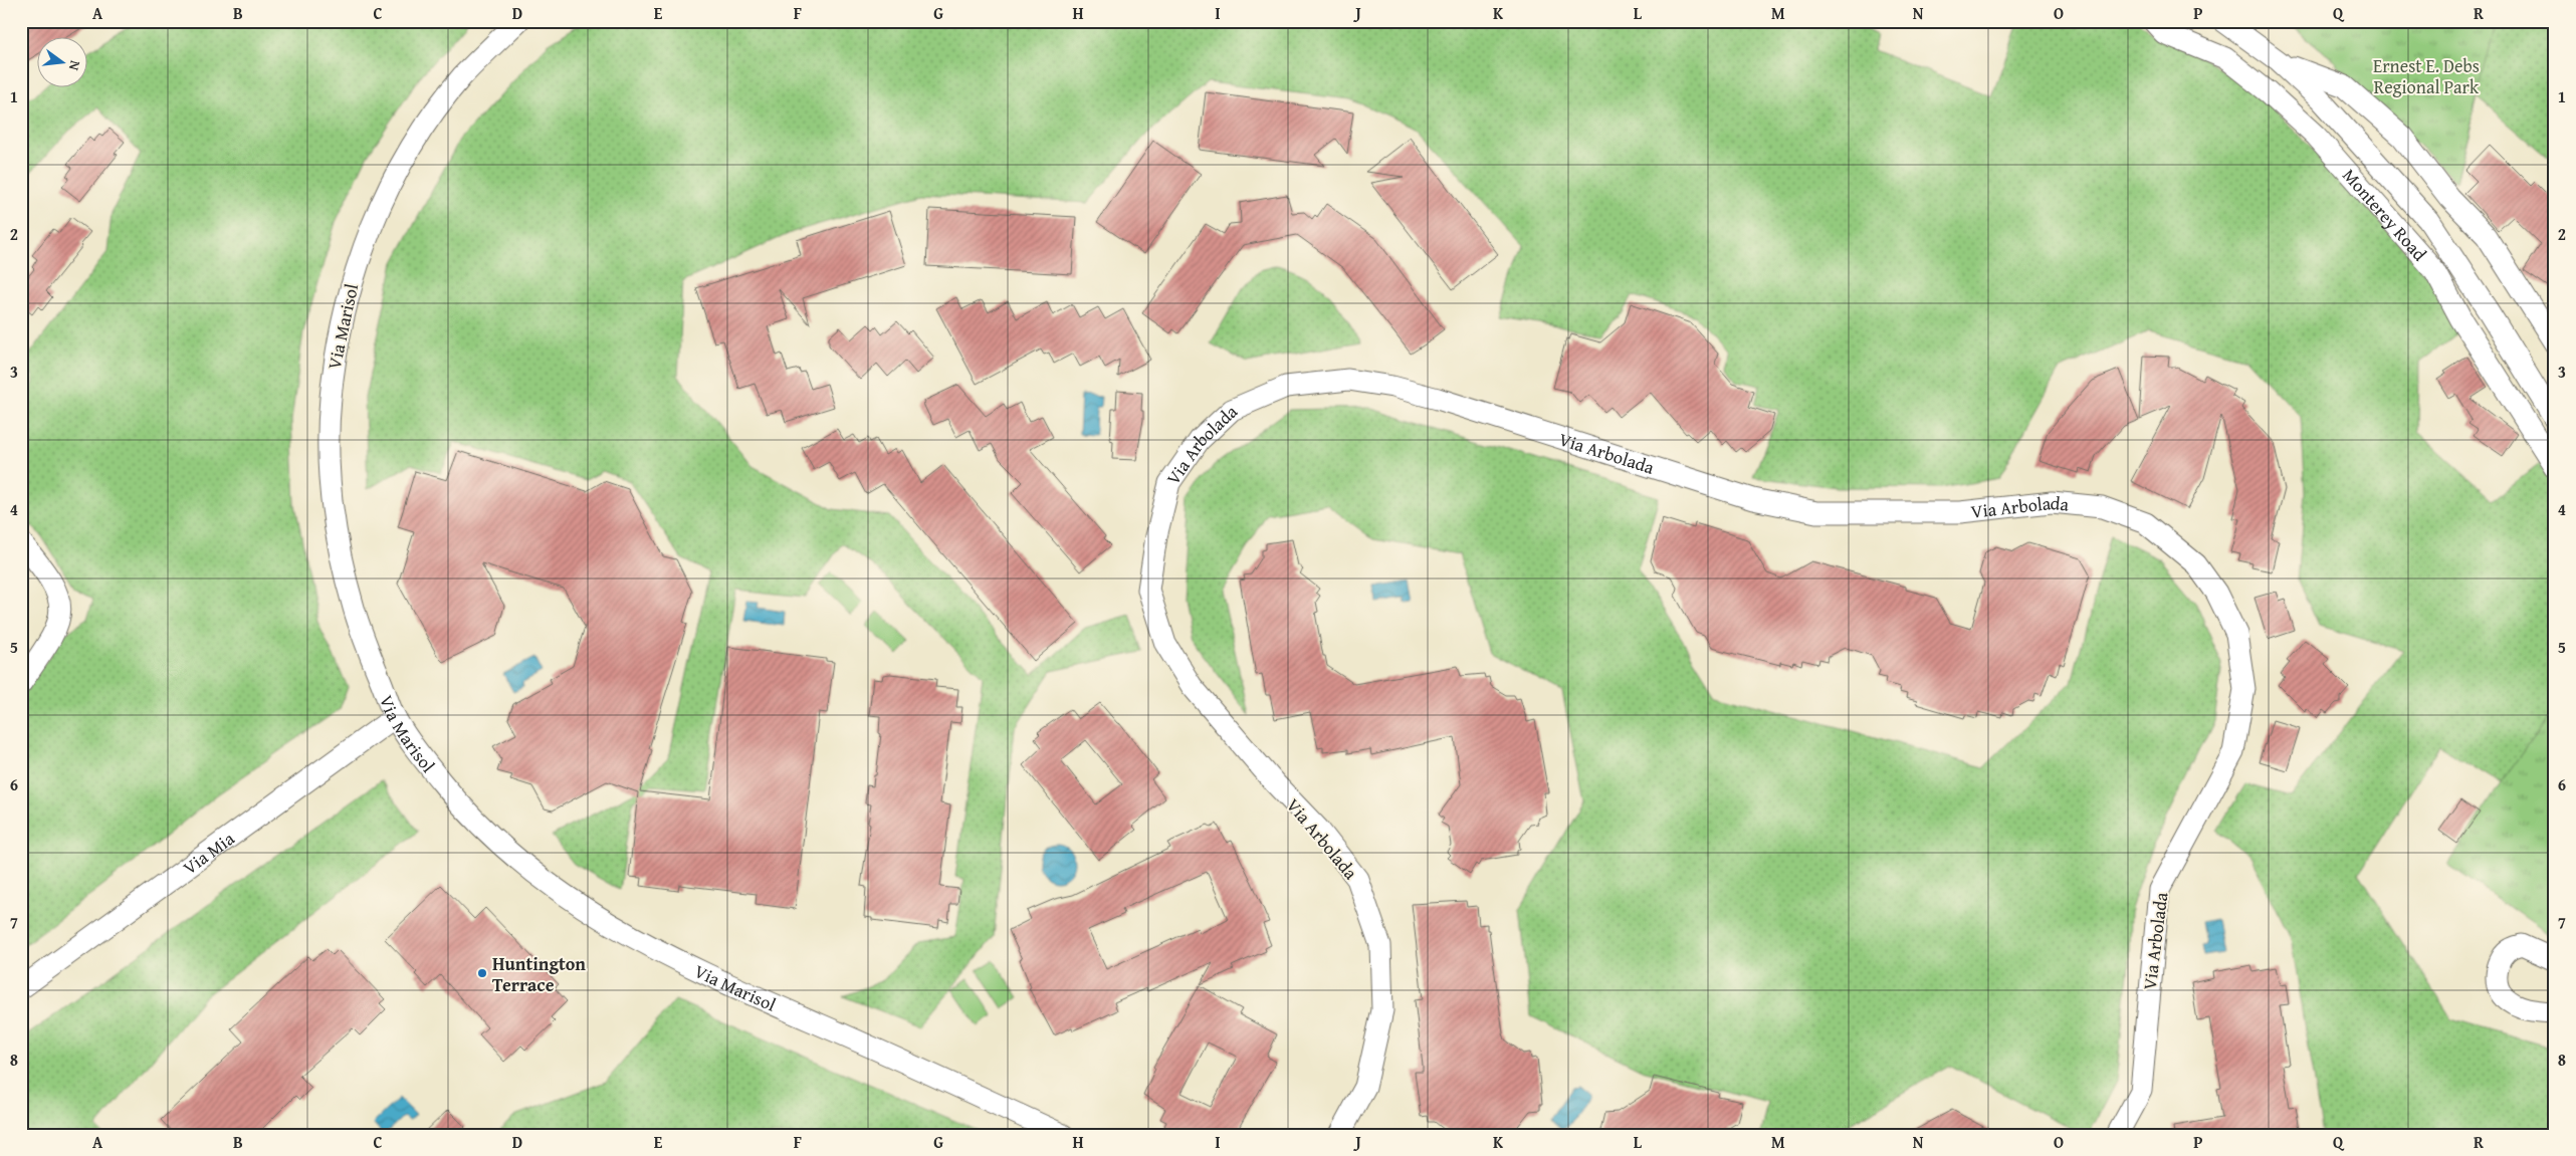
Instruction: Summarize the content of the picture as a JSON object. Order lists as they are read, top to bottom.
{
  "streets": {
    "street": [
      "Monterey Road",
      "Via Marisol",
      "Via Arbolada",
      "Via Mia"
    ]
  },
  "crossings": [
    ["Via Marisol", "Via Mia"]
  ],
  "parks": ["Ernest E. Debs Regional Park"],
  "places": ["Huntington Terrace"],
  "north": "right",
  "grid": {
    "columns": [
      "A",
      "B",
      "C",
      "D",
      "E",
      "F",
      "G",
      "H",
      "I",
      "J",
      "K",
      "L",
      "M",
      "N",
      "O",
      "P",
      "Q",
      "R"
    ],
    "rows": [
      "1",
      "2",
      "3",
      "4",
      "5",
      "6",
      "7",
      "8"
    ]
  }
}
